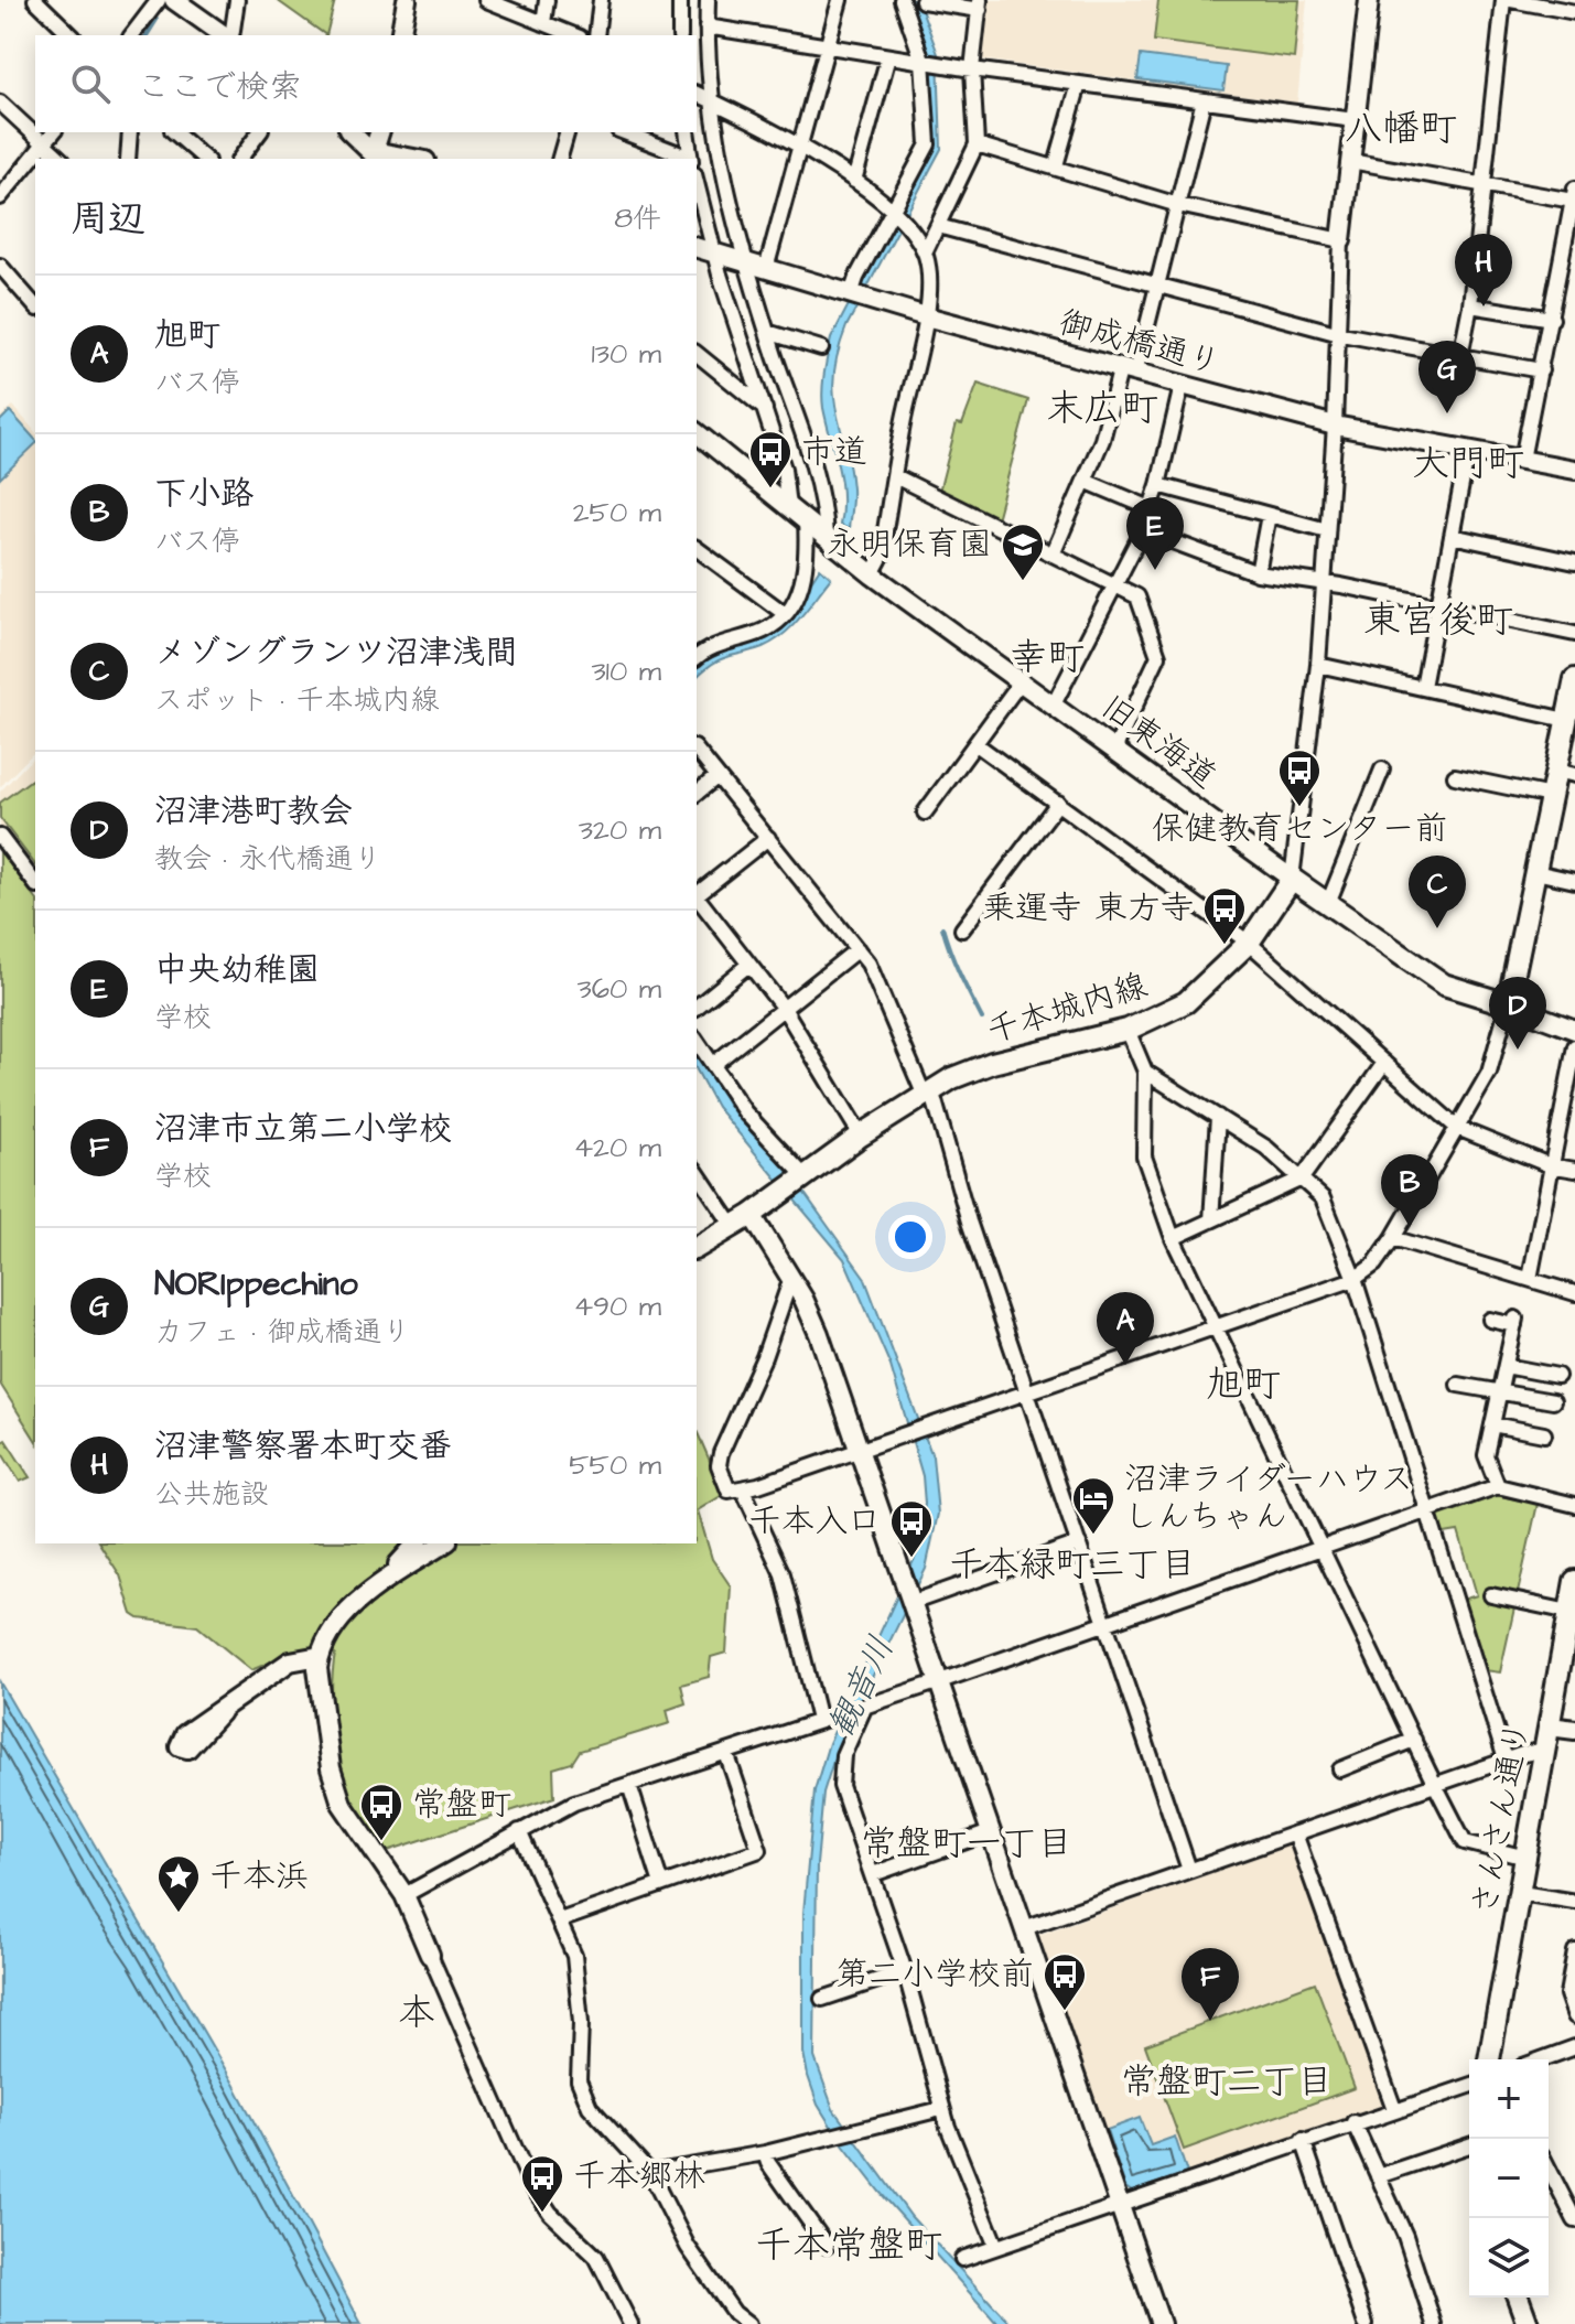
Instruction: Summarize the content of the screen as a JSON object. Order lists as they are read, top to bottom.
{
  "streets": {
    "main road": ["千本城内線", "さんさん通り"],
    "street": ["御成橋通り", "旧東海道"]
  },
  "crossings": [
    ["旧東海道", "千本城内線"]
  ],
  "districts": [
    "八幡町",
    "末広町",
    "大門町",
    "東宮後町",
    "幸町",
    "旭町",
    "千本緑町三丁目",
    "常盤町一丁目",
    "本",
    "常盤町二丁目",
    "千本常盤町"
  ],
  "water": ["観音川"],
  "places": {
    "bus stop": [
      "市道",
      "保健教育センター前",
      "乗運寺 東方寺",
      "千本入口",
      "常盤町",
      "第二小学校前",
      "千本郷林"
    ],
    "school or university": ["永明保育園"],
    "hotel": ["沼津ライダーハウス しんちゃん"],
    "place": ["千本浜"]
  },
  "page": {
    "search": "ここで検索",
    "heading": ["周辺", "8件"],
    "pins": [
      "H",
      "G",
      "E",
      "C",
      "D",
      "B",
      "A",
      "F"
    ],
    "list": [
      {
        "mark": "A",
        "name": "旭町",
        "note": "バス停",
        "value": "130 m"
      },
      {
        "mark": "B",
        "name": "下小路",
        "note": "バス停",
        "value": "250 m"
      },
      {
        "mark": "C",
        "name": "メゾングランツ沼津浅間",
        "note": "スポット · 千本城内線",
        "value": "310 m"
      },
      {
        "mark": "D",
        "name": "沼津港町教会",
        "note": "教会 · 永代橋通り",
        "value": "320 m"
      },
      {
        "mark": "E",
        "name": "中央幼稚園",
        "note": "学校",
        "value": "360 m"
      },
      {
        "mark": "F",
        "name": "沼津市立第二小学校",
        "note": "学校",
        "value": "420 m"
      },
      {
        "mark": "G",
        "name": "NORIppechino",
        "note": "カフェ · 御成橋通り",
        "value": "490 m"
      },
      {
        "mark": "H",
        "name": "沼津警察署本町交番",
        "note": "公共施設",
        "value": "550 m"
      }
    ],
    "map_buttons": ["+", "−"]
  }
}
